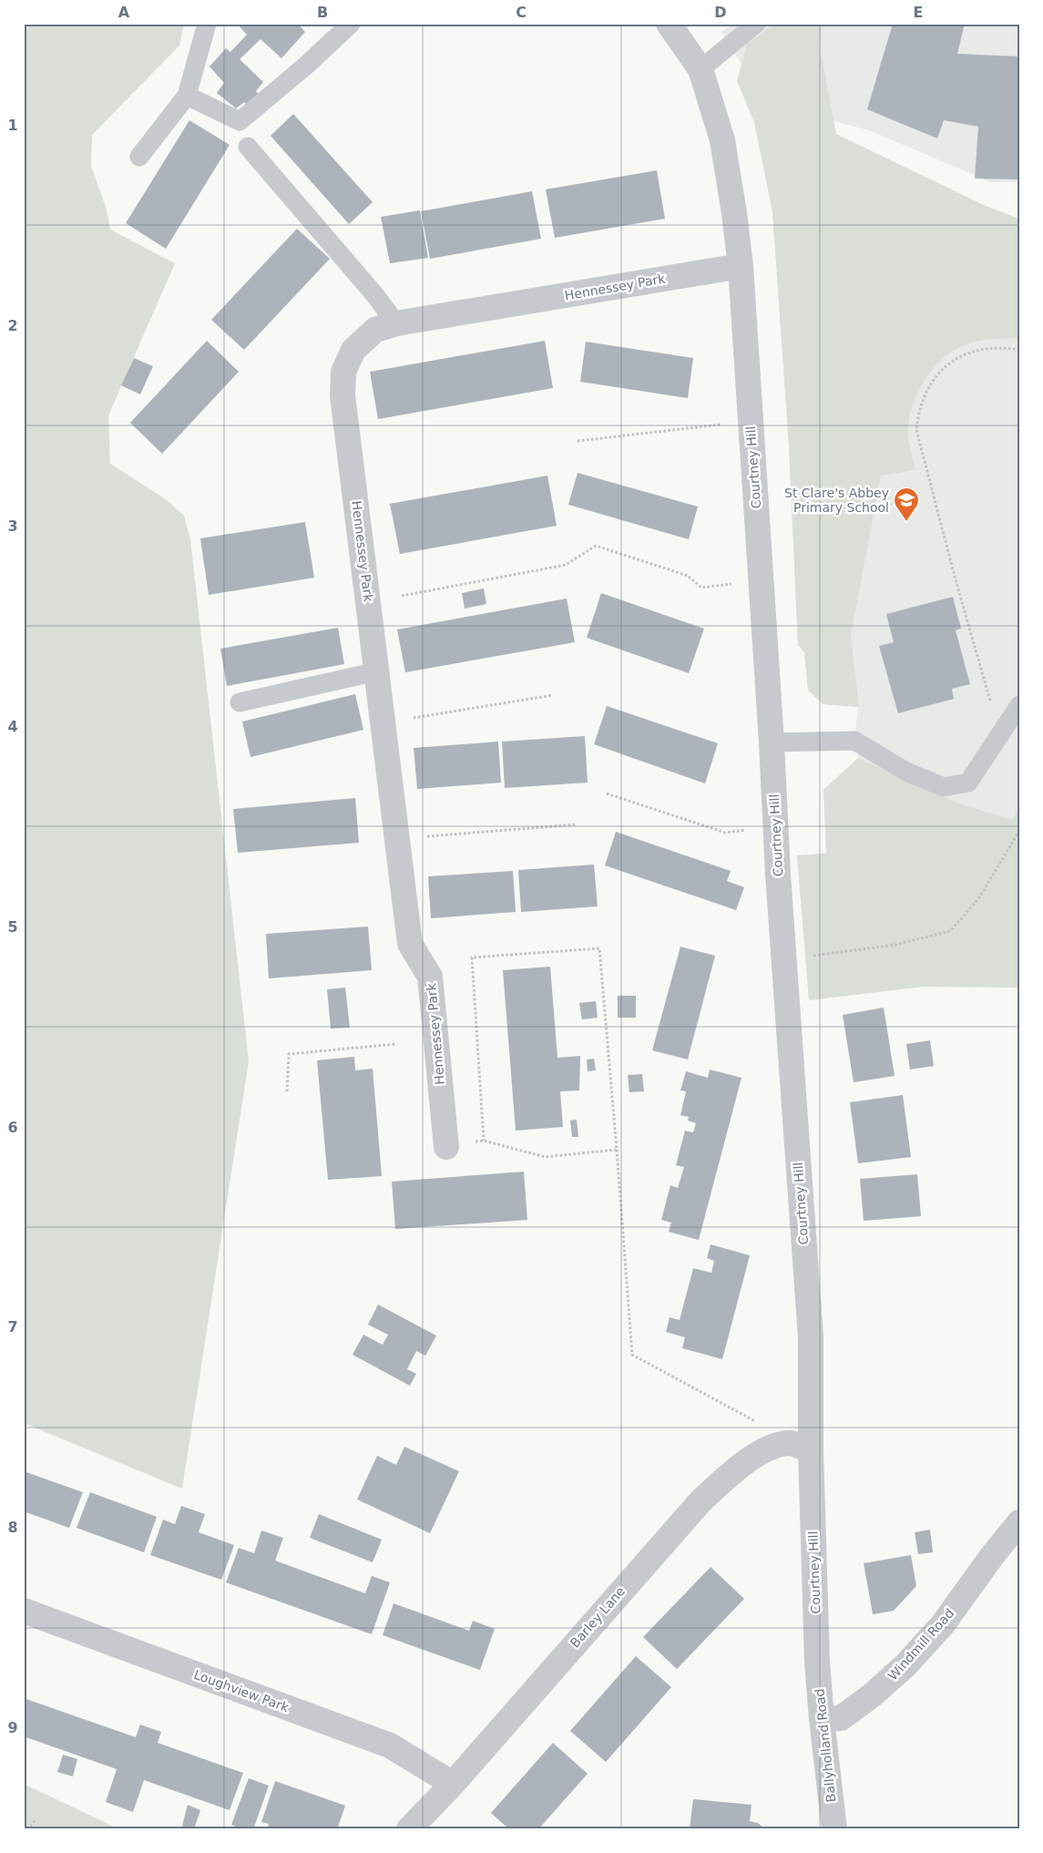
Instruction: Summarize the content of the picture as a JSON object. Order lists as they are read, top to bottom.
{
  "streets": {
    "street": [
      "Hennessey Park",
      "Courtney Hill",
      "Barley Lane",
      "Windmill Road",
      "Loughview Park",
      "Ballyholland Road"
    ]
  },
  "crossings": [
    ["Hennessey Park", "Courtney Hill"],
    ["Courtney Hill", "Barley Lane"],
    ["Courtney Hill", "Ballyholland Road"],
    ["Barley Lane", "Loughview Park"],
    ["Windmill Road", "Ballyholland Road"]
  ],
  "places": {
    "school or university": ["St Clare's Abbey Primary School"]
  },
  "grid": {
    "columns": [
      "A",
      "B",
      "C",
      "D",
      "E"
    ],
    "rows": [
      "1",
      "2",
      "3",
      "4",
      "5",
      "6",
      "7",
      "8",
      "9"
    ]
  }
}
